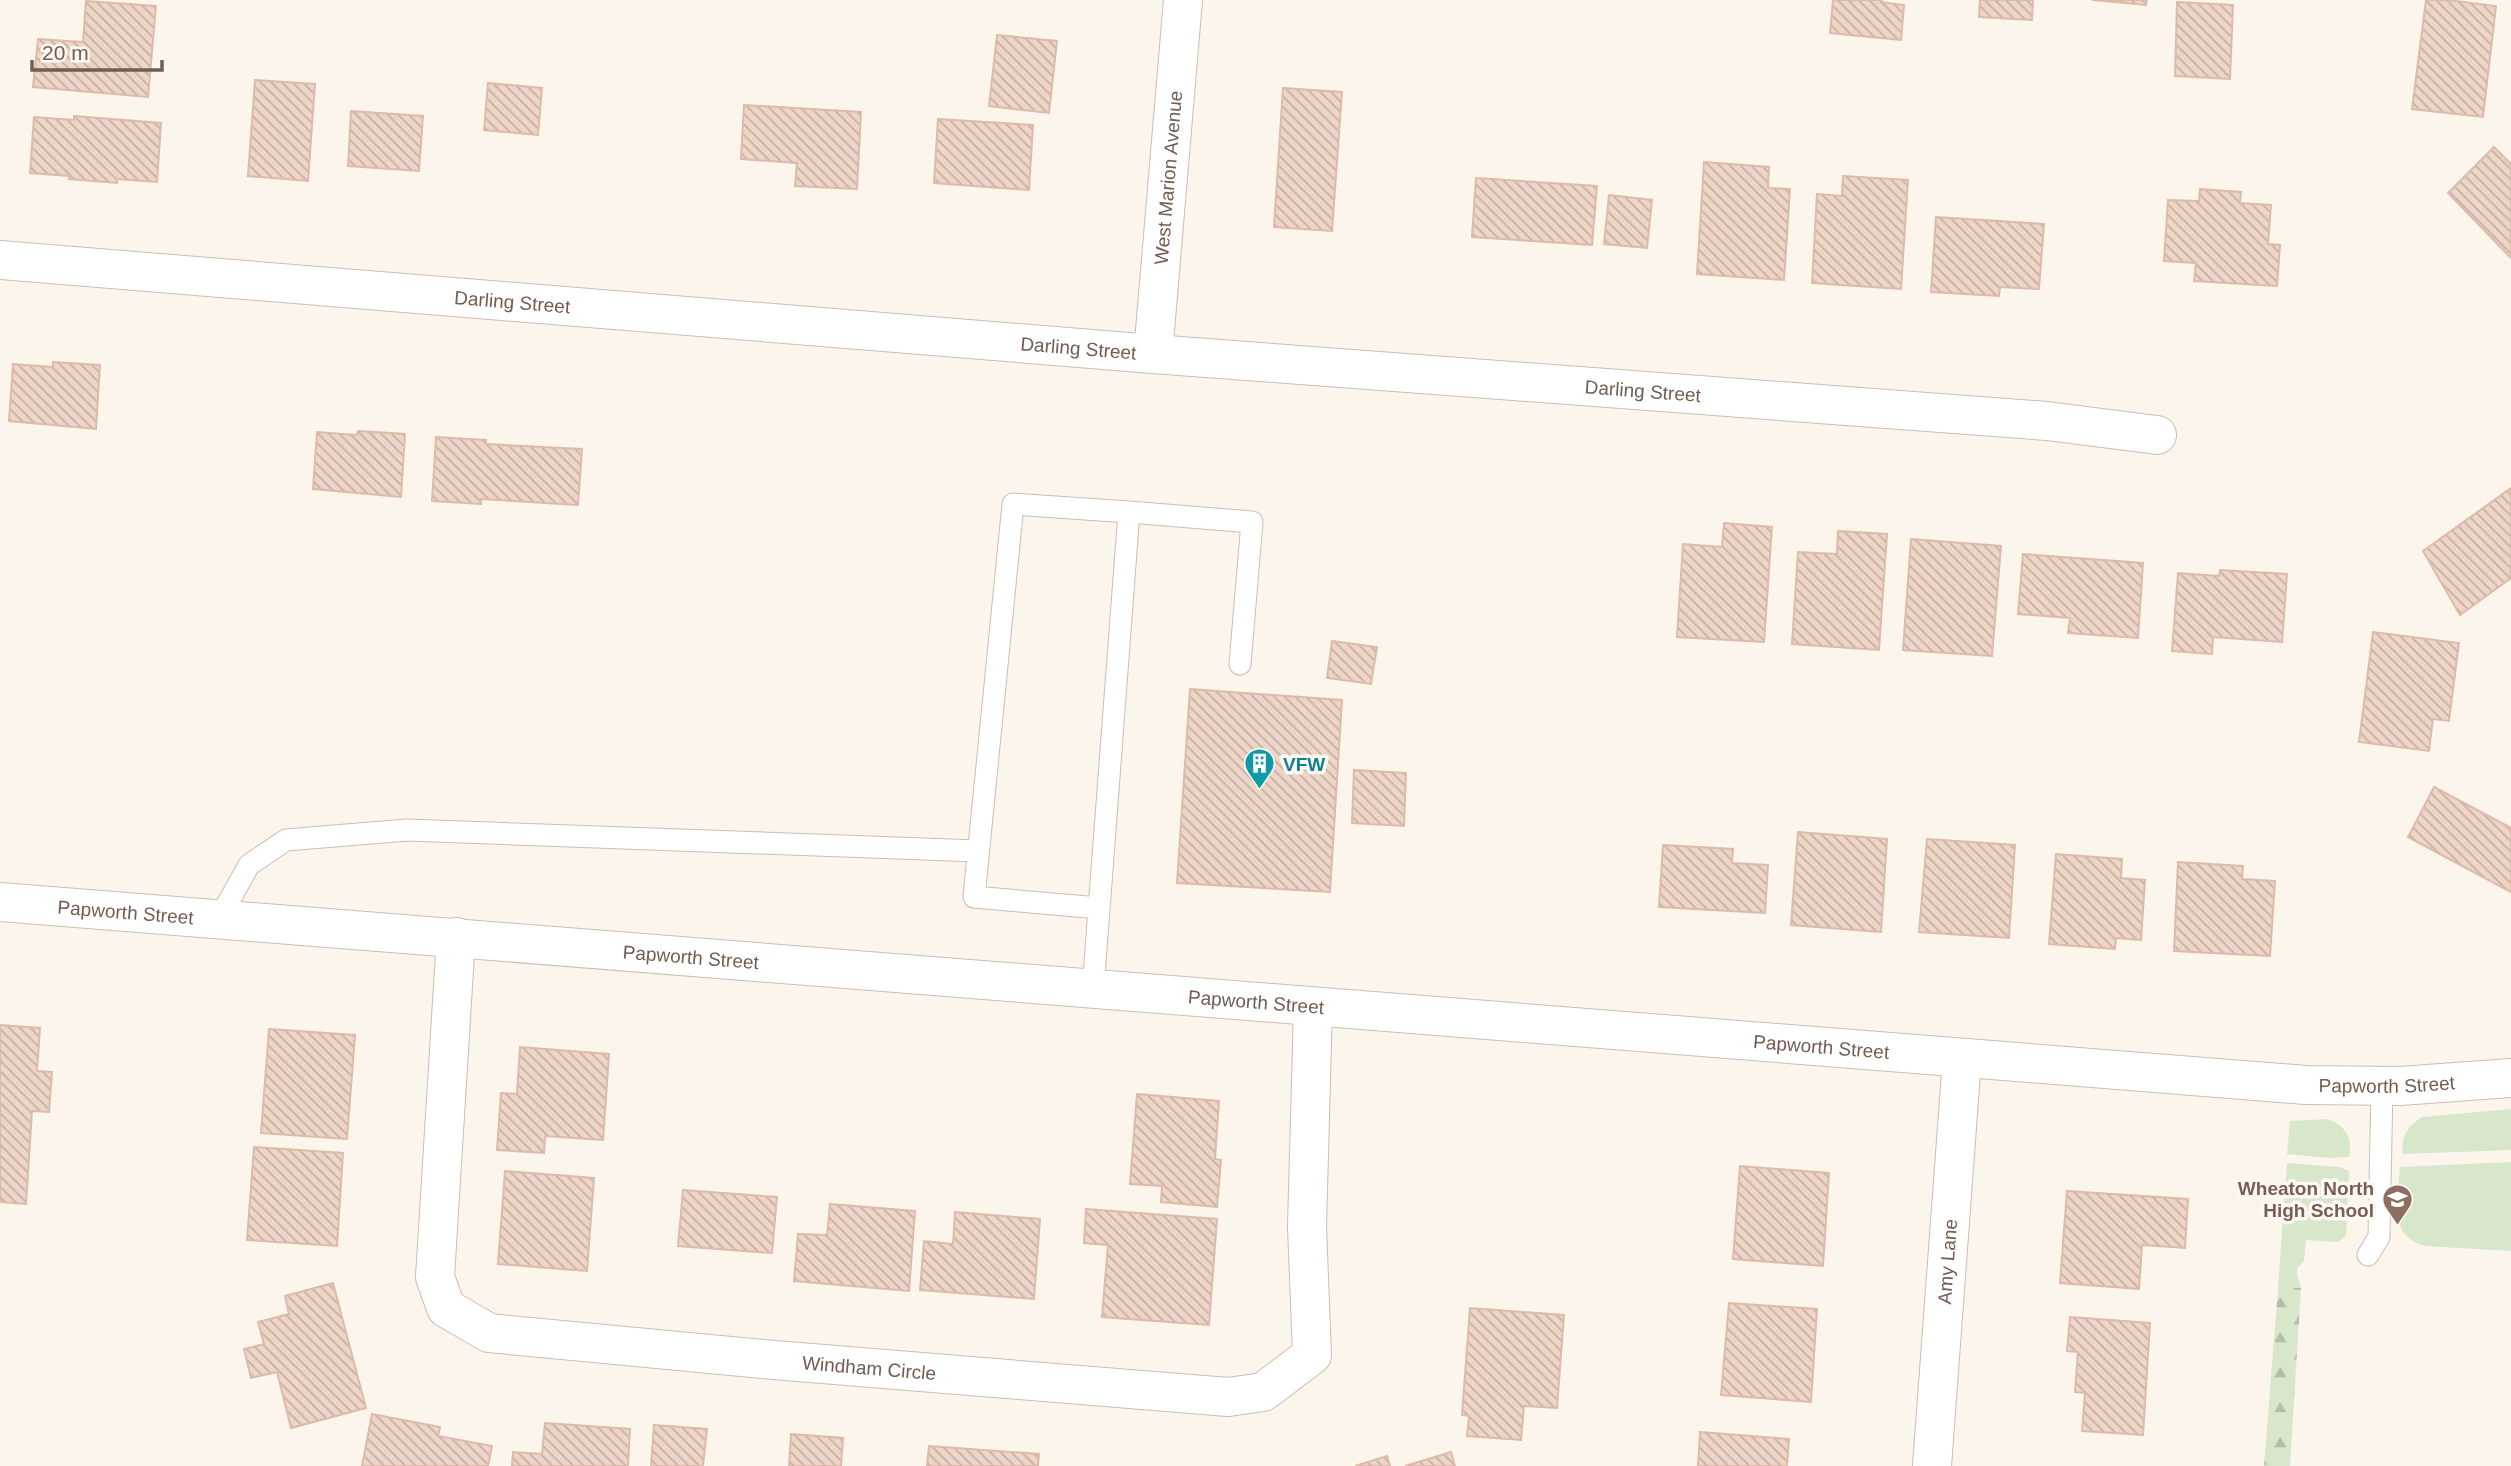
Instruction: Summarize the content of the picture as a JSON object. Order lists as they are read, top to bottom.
{
  "streets": {
    "street": [
      "West Marion Avenue",
      "Darling Street",
      "Papworth Street",
      "Amy Lane",
      "Windham Circle"
    ]
  },
  "crossings": [
    ["West Marion Avenue", "Darling Street"],
    ["Papworth Street", "Amy Lane"],
    ["Papworth Street", "Windham Circle"]
  ],
  "places": {
    "building": ["VFW"],
    "school or university": ["Wheaton North High School"]
  },
  "scale_bar": "20 m"
}
